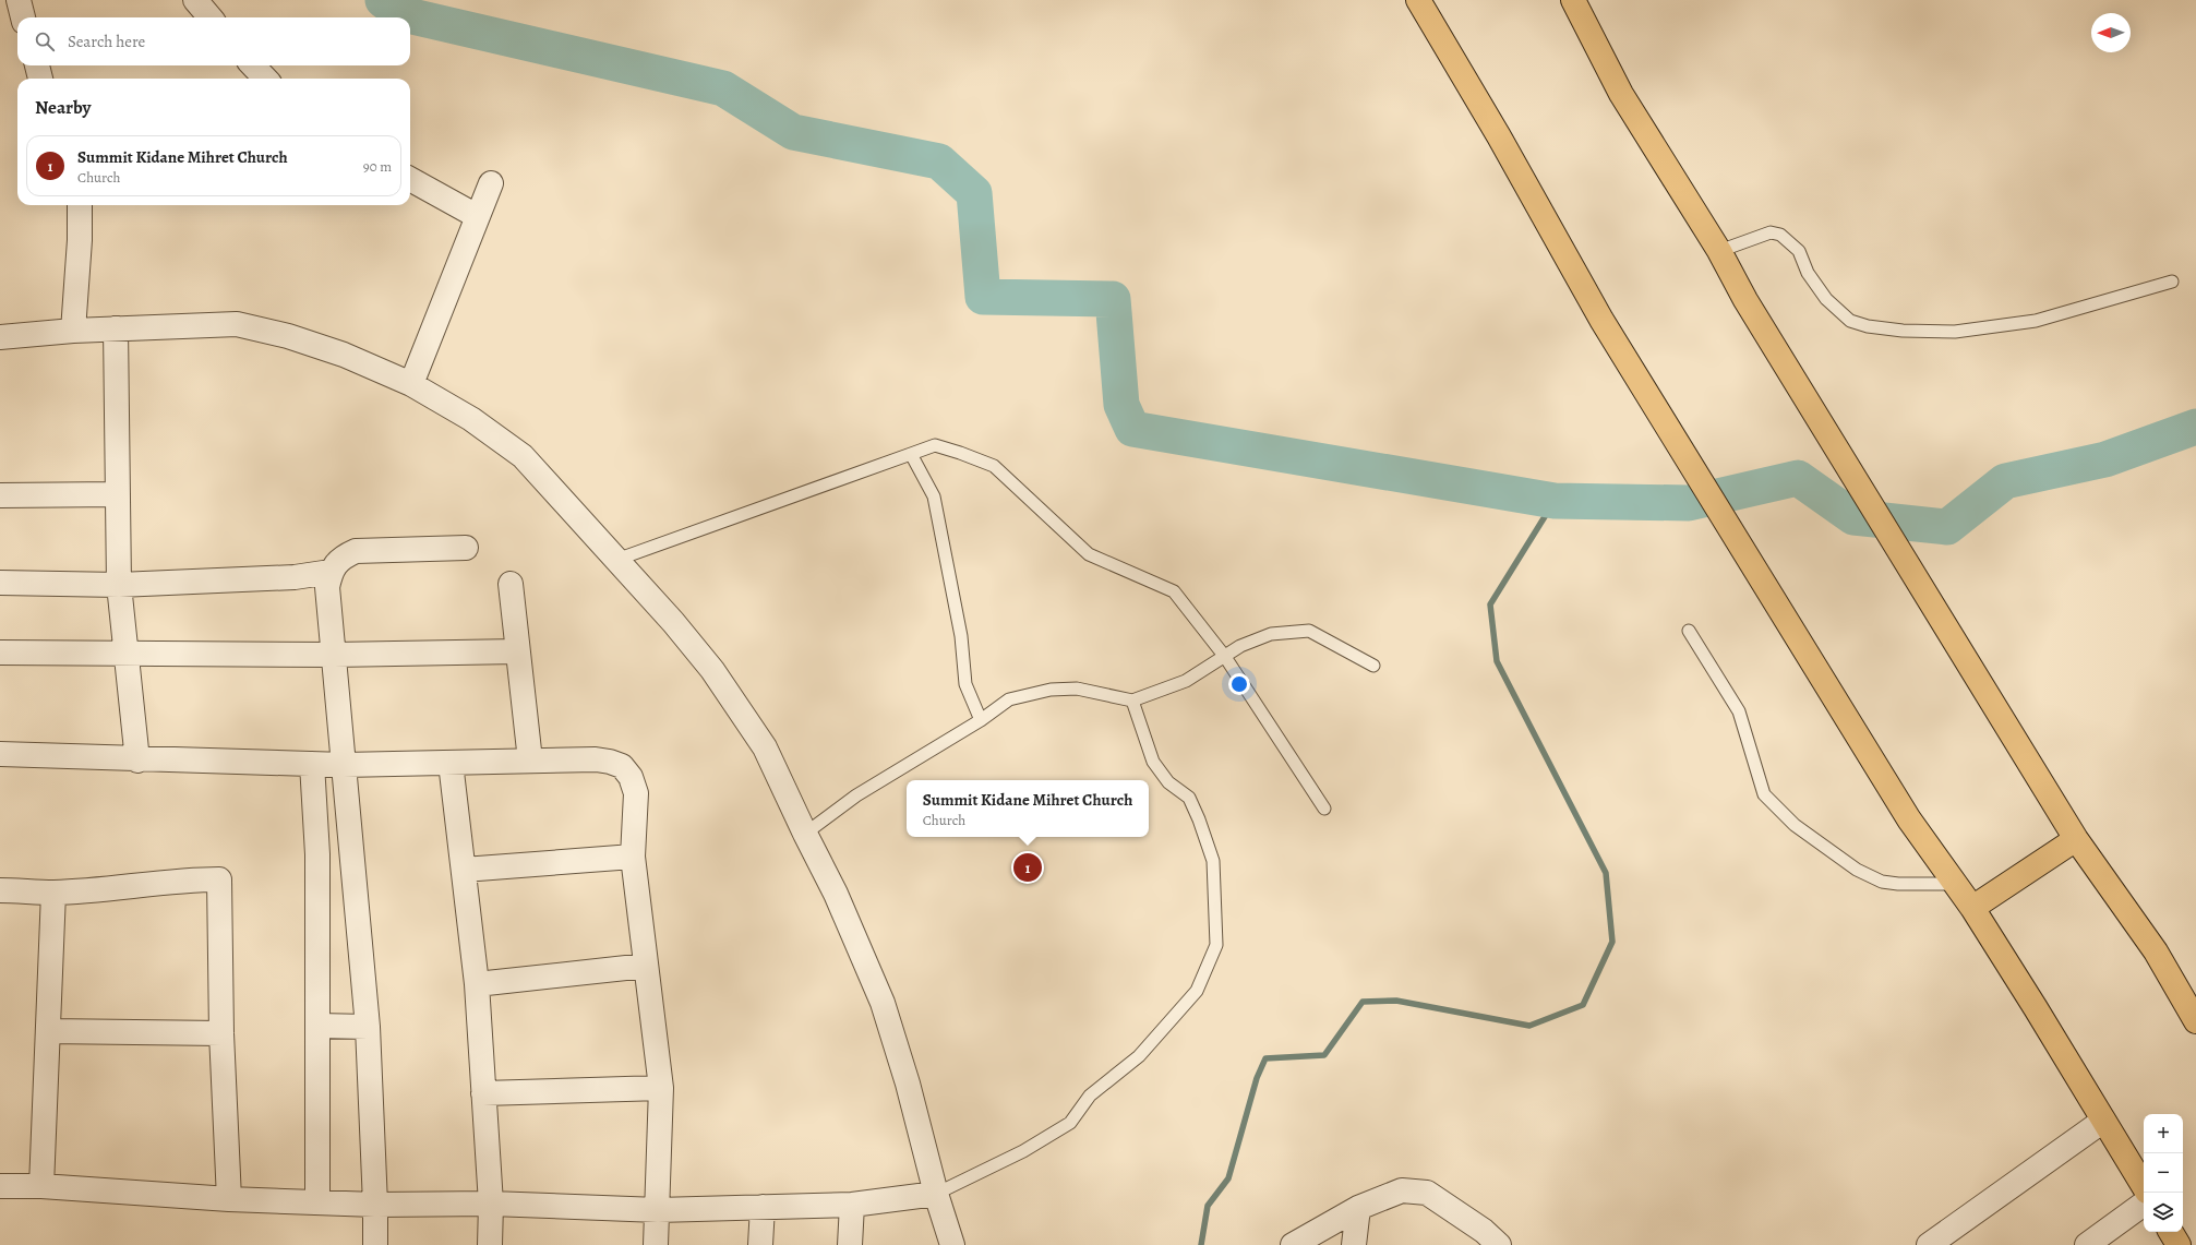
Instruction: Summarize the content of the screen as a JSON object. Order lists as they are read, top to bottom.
{
  "north": "left",
  "page": {
    "search": "Search here",
    "heading": "Nearby",
    "list": [
      {
        "mark": "1",
        "name": "Summit Kidane Mihret Church",
        "note": "Church",
        "value": "90 m"
      }
    ],
    "popup": ["Summit Kidane Mihret Church", "Church"],
    "pins": "1",
    "map_buttons": ["+", "−"]
  }
}
